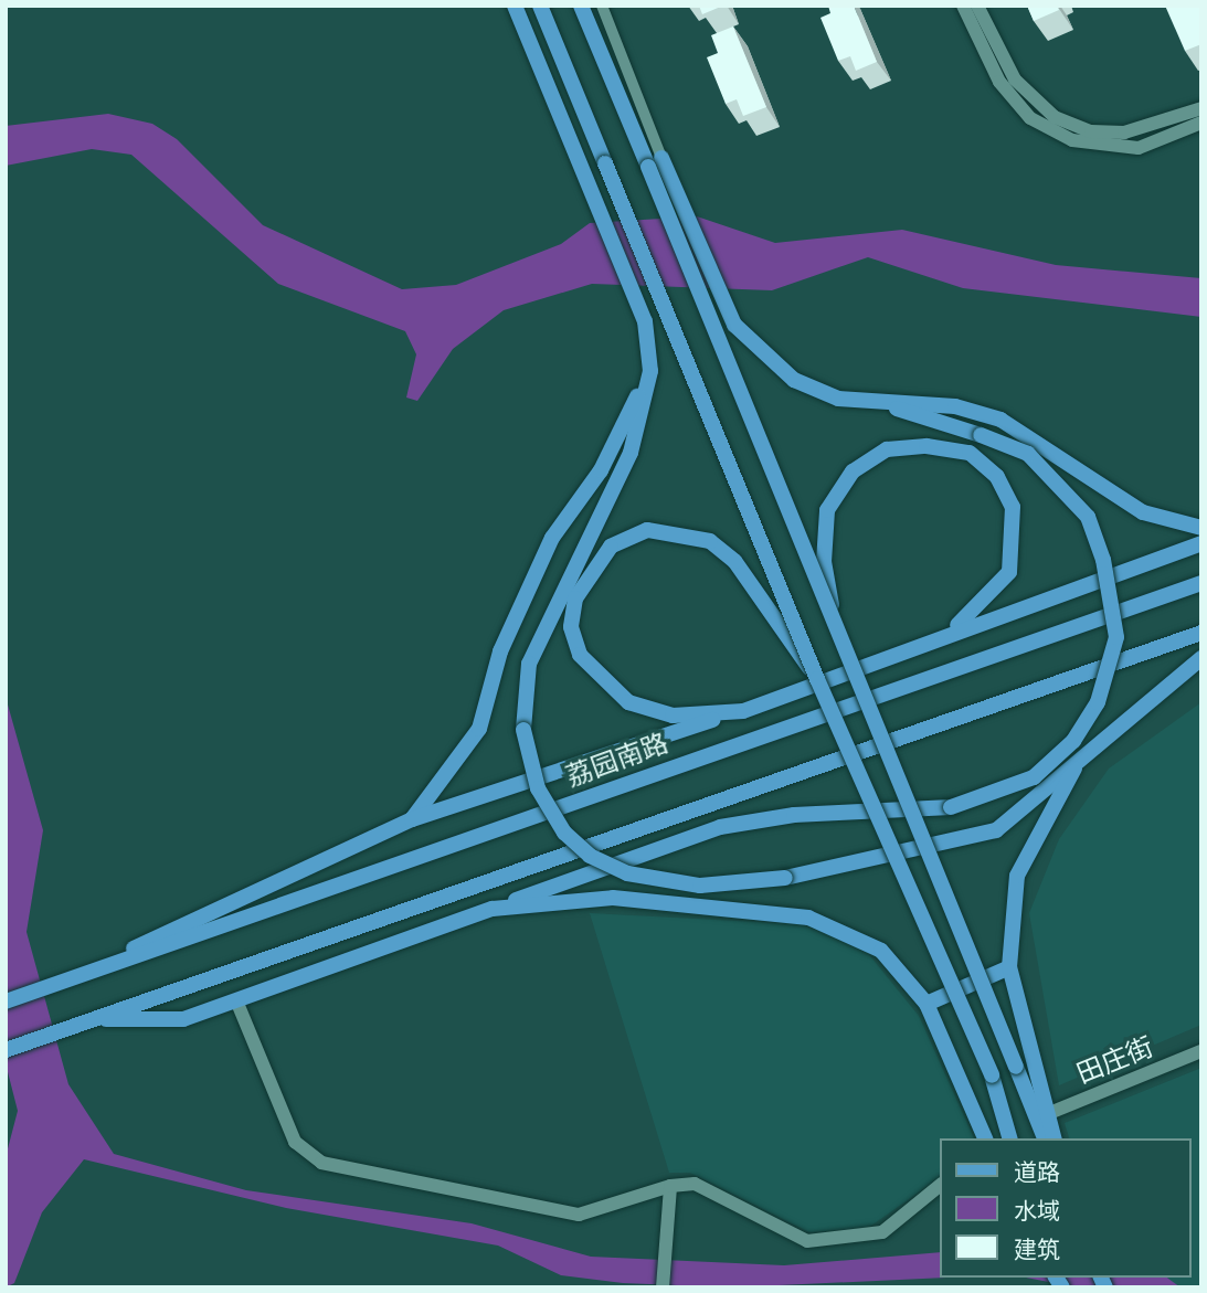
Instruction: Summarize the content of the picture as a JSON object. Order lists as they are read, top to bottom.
{
  "streets": {
    "main road": ["荔园南路"],
    "street": ["田庄街"]
  },
  "legend": ["道路", "水域", "建筑"]
}
